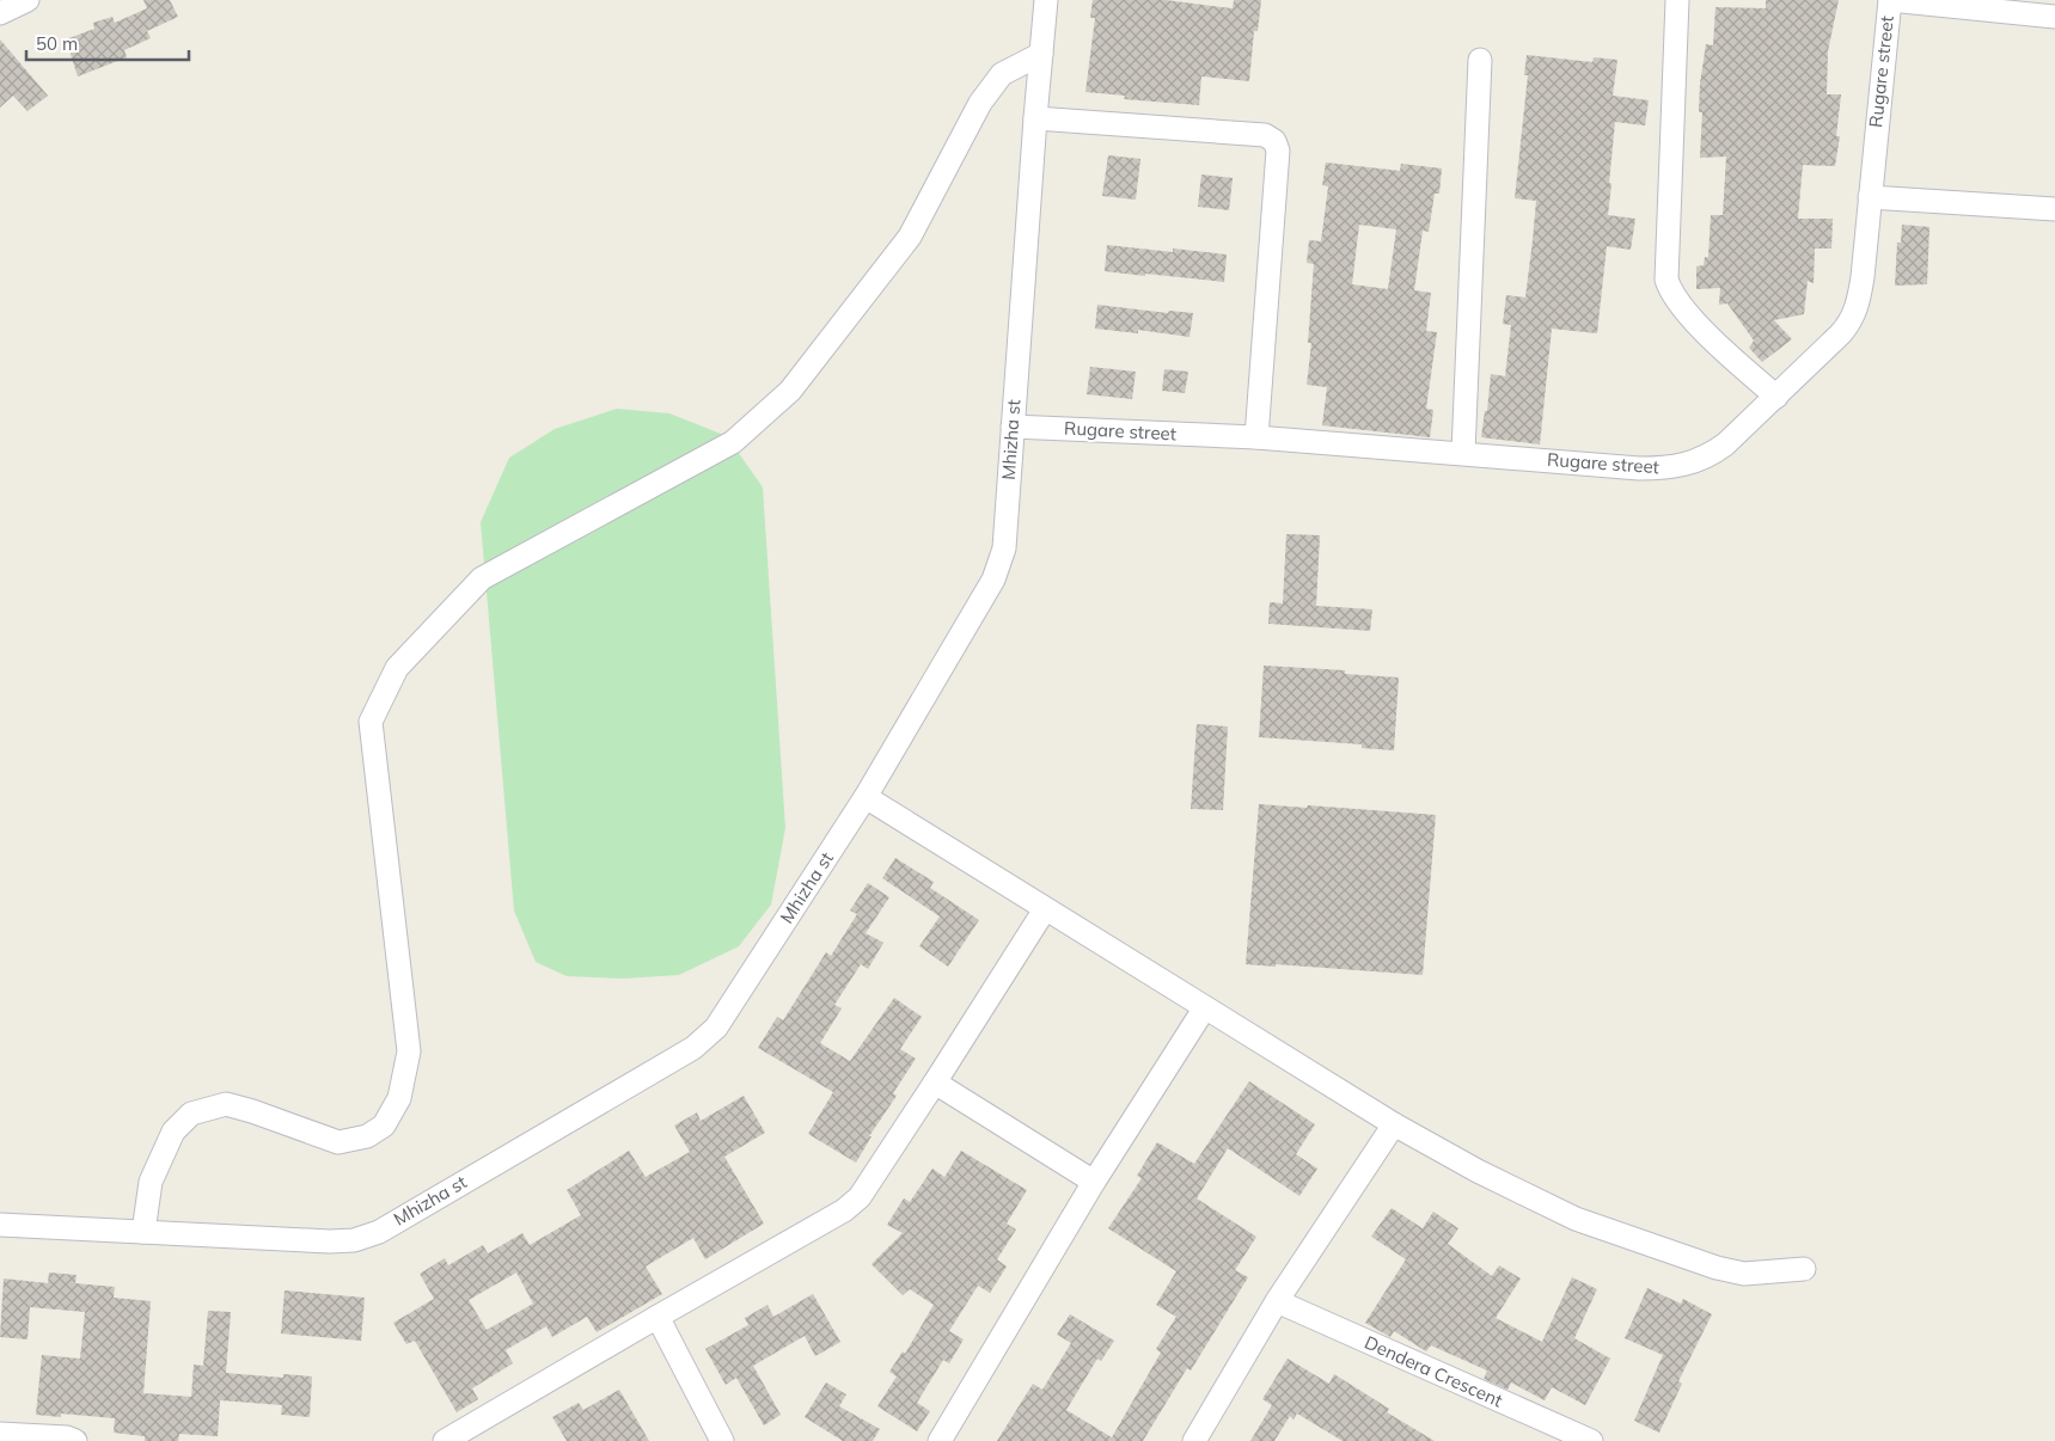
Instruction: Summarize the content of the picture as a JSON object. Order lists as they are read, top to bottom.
{
  "streets": {
    "street": ["Rugare street", "Mhizha st", "Dendera Crescent"]
  },
  "crossings": [
    ["Rugare street", "Mhizha st"]
  ],
  "scale_bar": "50 m"
}
